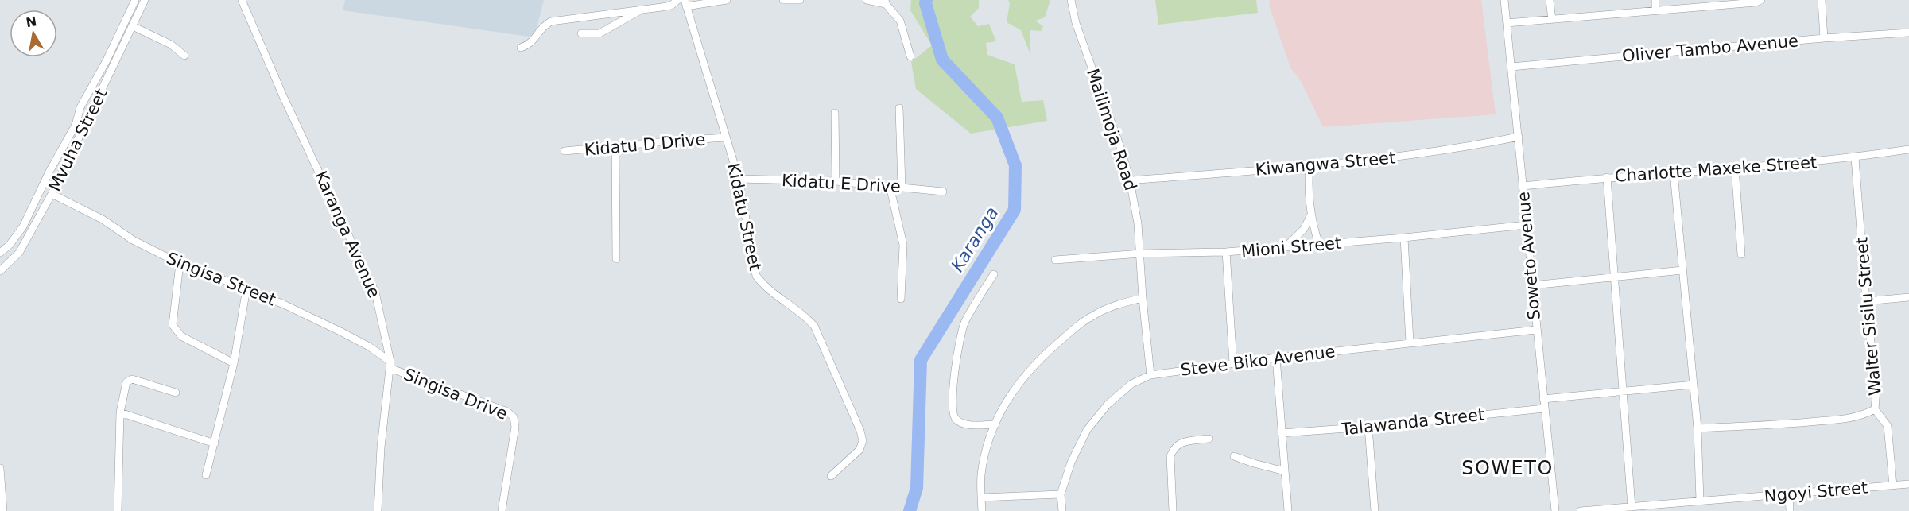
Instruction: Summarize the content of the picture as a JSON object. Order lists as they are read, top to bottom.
{
  "streets": {
    "street": [
      "Oliver Tambo Avenue",
      "Mailimoja Road",
      "Mvuha Street",
      "Kidatu D Drive",
      "Kiwangwa Street",
      "Charlotte Maxeke Street",
      "Kidatu E Drive",
      "Kidatu Street",
      "Karanga Avenue",
      "Mioni Street",
      "Soweto Avenue",
      "Singisa Street",
      "Walter Sisilu Street",
      "Steve Biko Avenue",
      "Singisa Drive",
      "Talawanda Street",
      "Ngoyi Street"
    ]
  },
  "crossings": [
    ["Oliver Tambo Avenue", "Soweto Avenue"],
    ["Mailimoja Road", "Kiwangwa Street"],
    ["Mailimoja Road", "Mioni Street"],
    ["Mailimoja Road", "Steve Biko Avenue"],
    ["Mvuha Street", "Singisa Street"],
    ["Kidatu D Drive", "Kidatu Street"],
    ["Kiwangwa Street", "Soweto Avenue"],
    ["Charlotte Maxeke Street", "Soweto Avenue"],
    ["Charlotte Maxeke Street", "Walter Sisilu Street"],
    ["Kidatu E Drive", "Kidatu Street"],
    ["Karanga Avenue", "Singisa Street"],
    ["Karanga Avenue", "Singisa Drive"],
    ["Mioni Street", "Soweto Avenue"],
    ["Soweto Avenue", "Steve Biko Avenue"],
    ["Soweto Avenue", "Talawanda Street"],
    ["Singisa Street", "Singisa Drive"]
  ],
  "districts": ["SOWETO"],
  "water": ["Karanga"],
  "north": "top"
}
